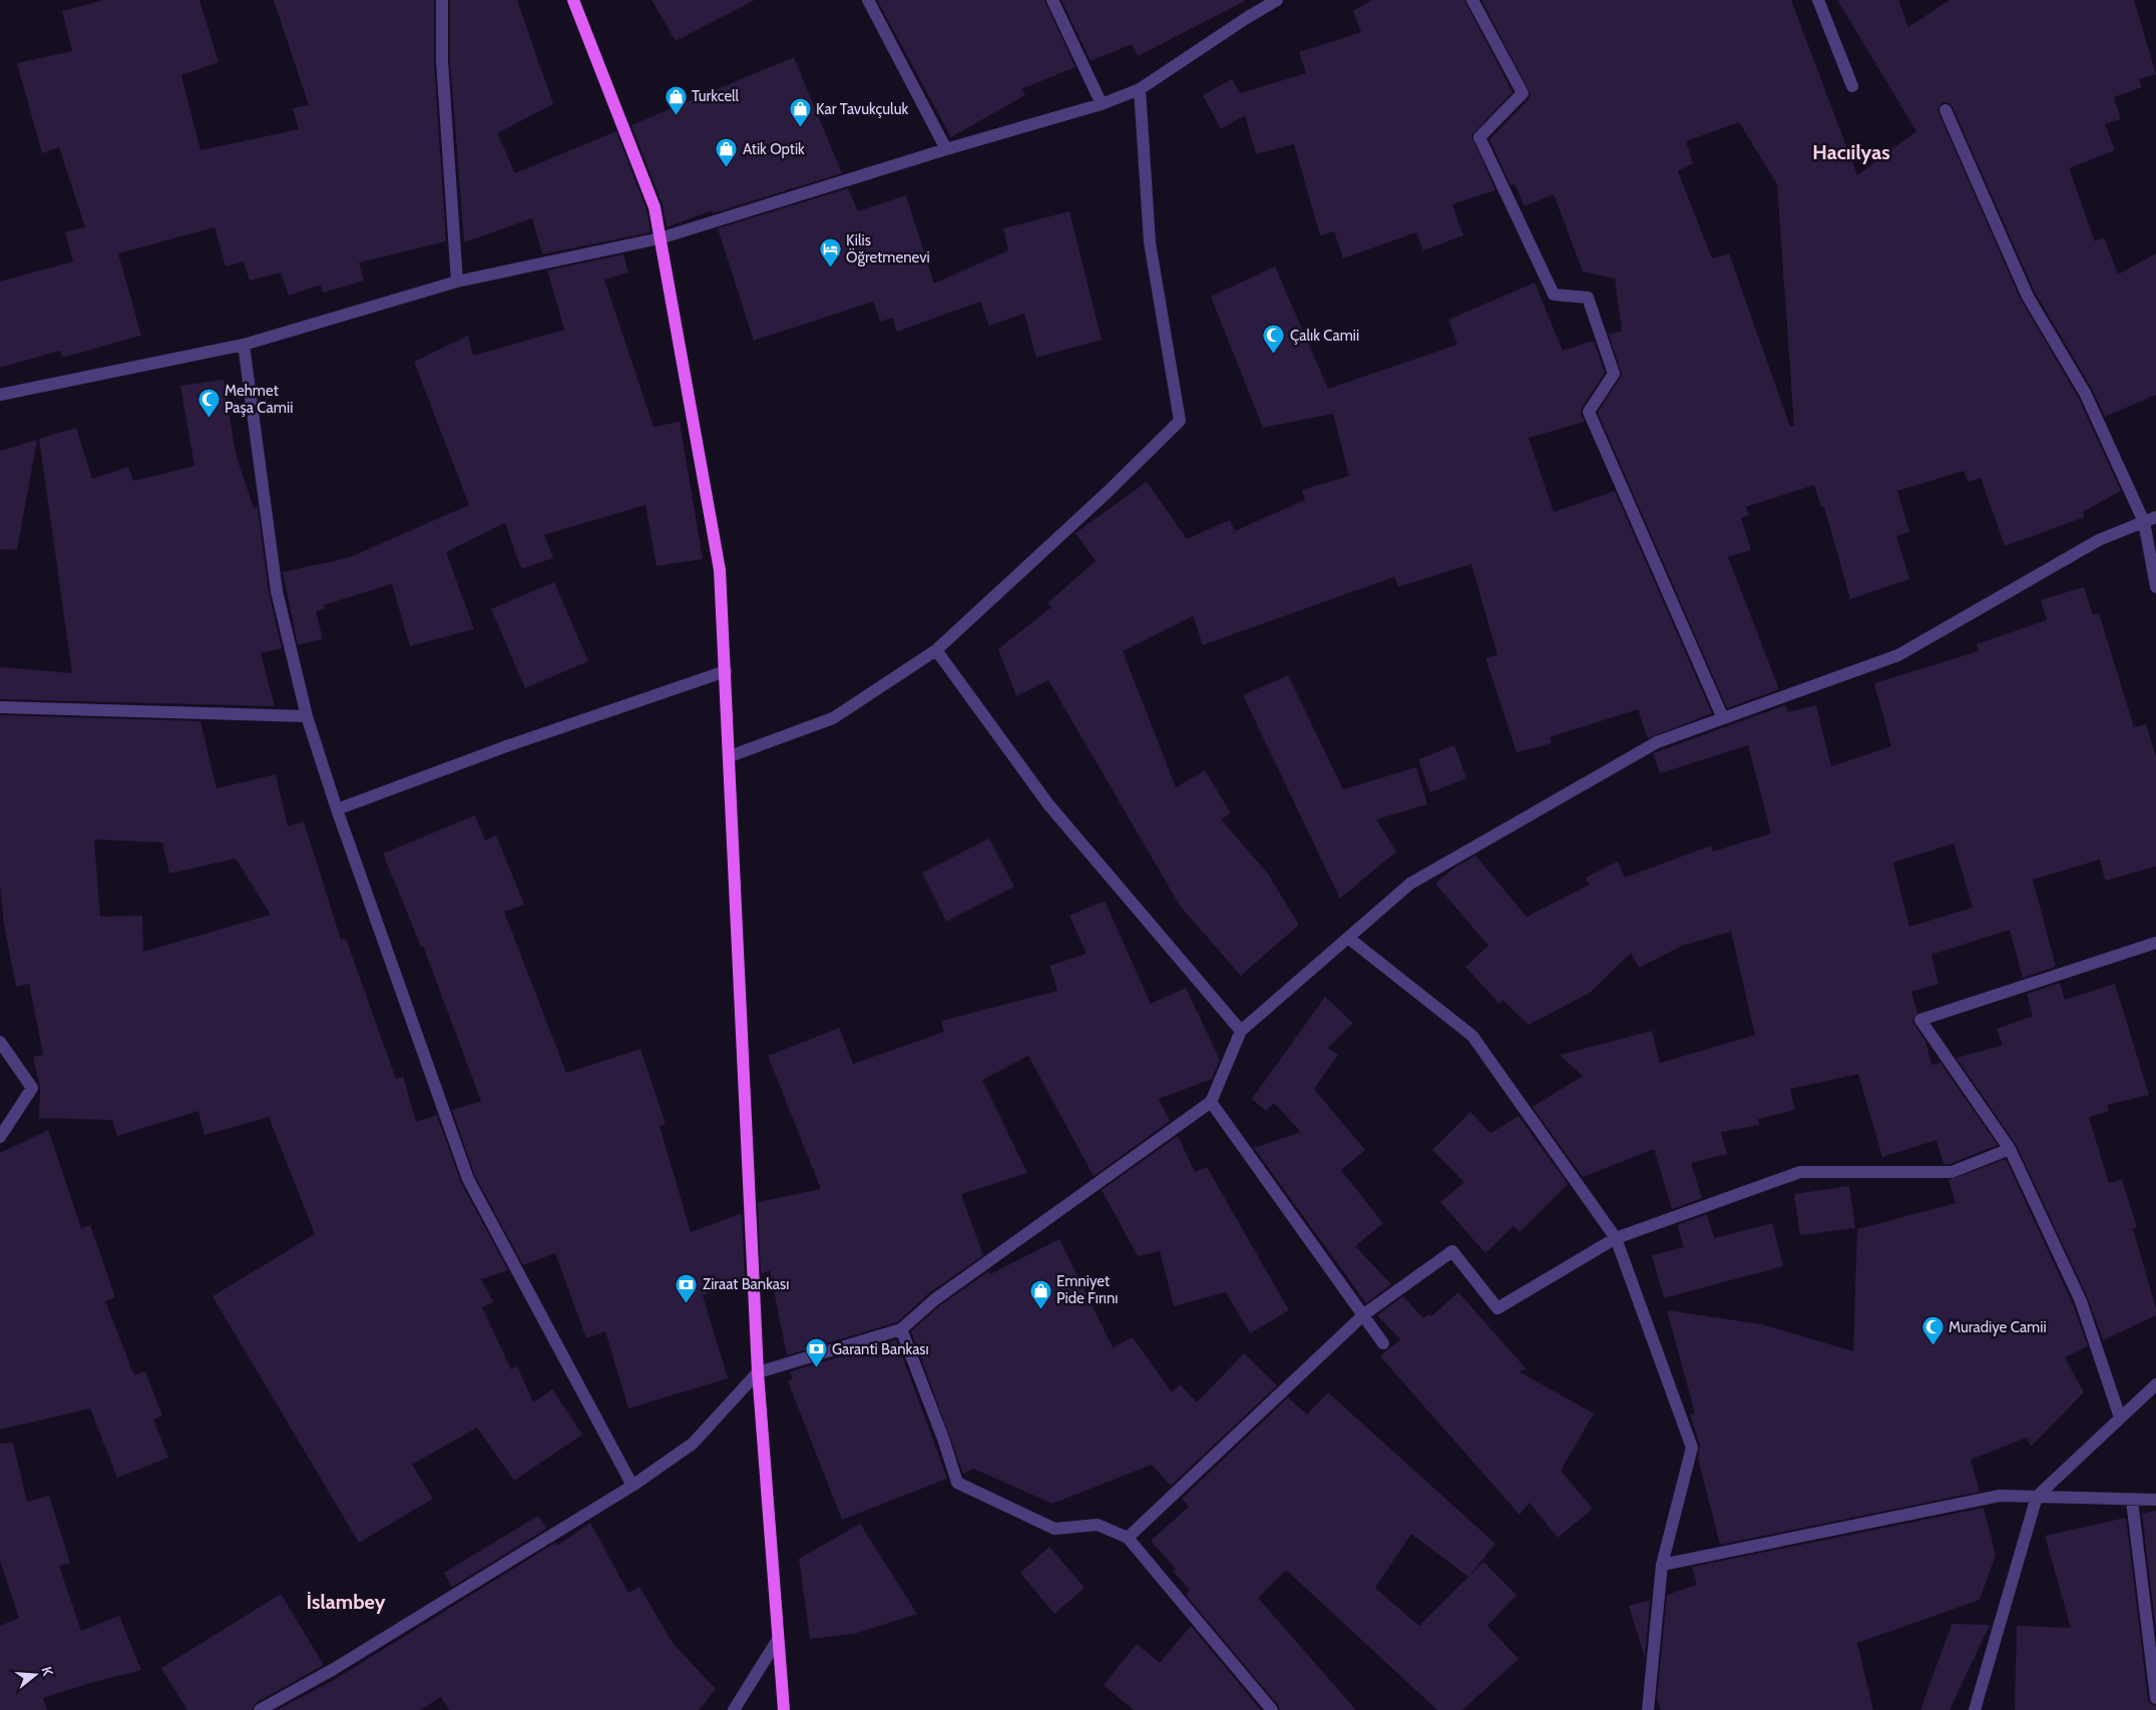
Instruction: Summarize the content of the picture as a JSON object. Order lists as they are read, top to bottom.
{
  "districts": ["Hacıilyas", "İslambey"],
  "places": {
    "shop": [
      "Turkcell",
      "Kar Tavukçuluk",
      "Atik Optik",
      "Emniyet Pide Fırını"
    ],
    "hotel": ["Kilis Öğretmenevi"],
    "mosque": ["Çalık Camii", "Mehmet Paşa Camii", "Muradiye Camii"],
    "bank": ["Ziraat Bankası", "Garanti Bankası"]
  },
  "north": "right"
}
